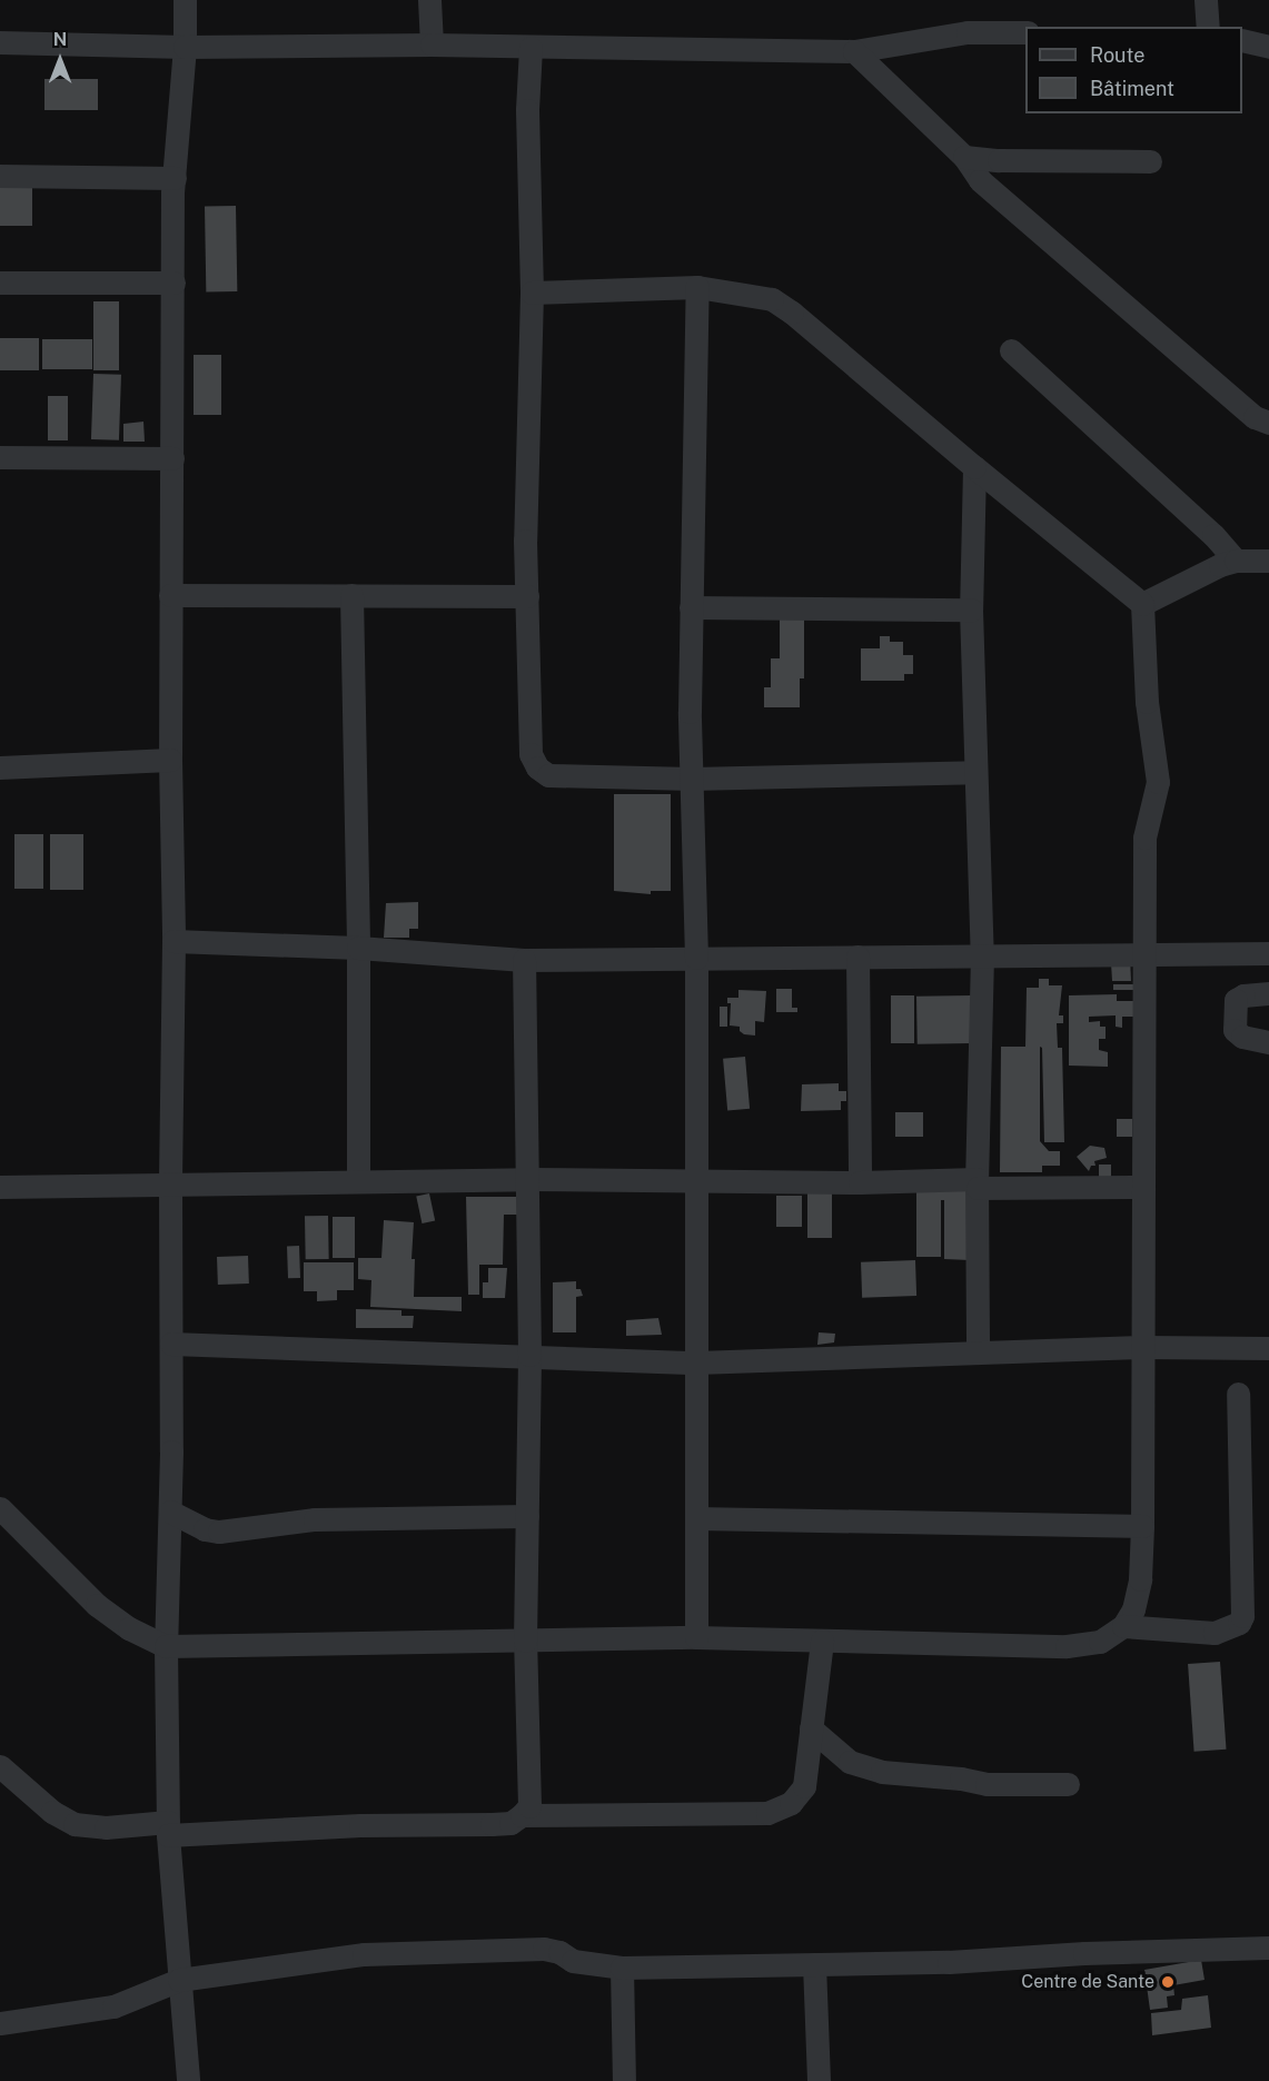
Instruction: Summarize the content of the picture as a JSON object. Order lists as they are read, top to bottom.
{
  "places": ["Centre de Sante"],
  "legend": ["Route", "Bâtiment"],
  "north": "top"
}
